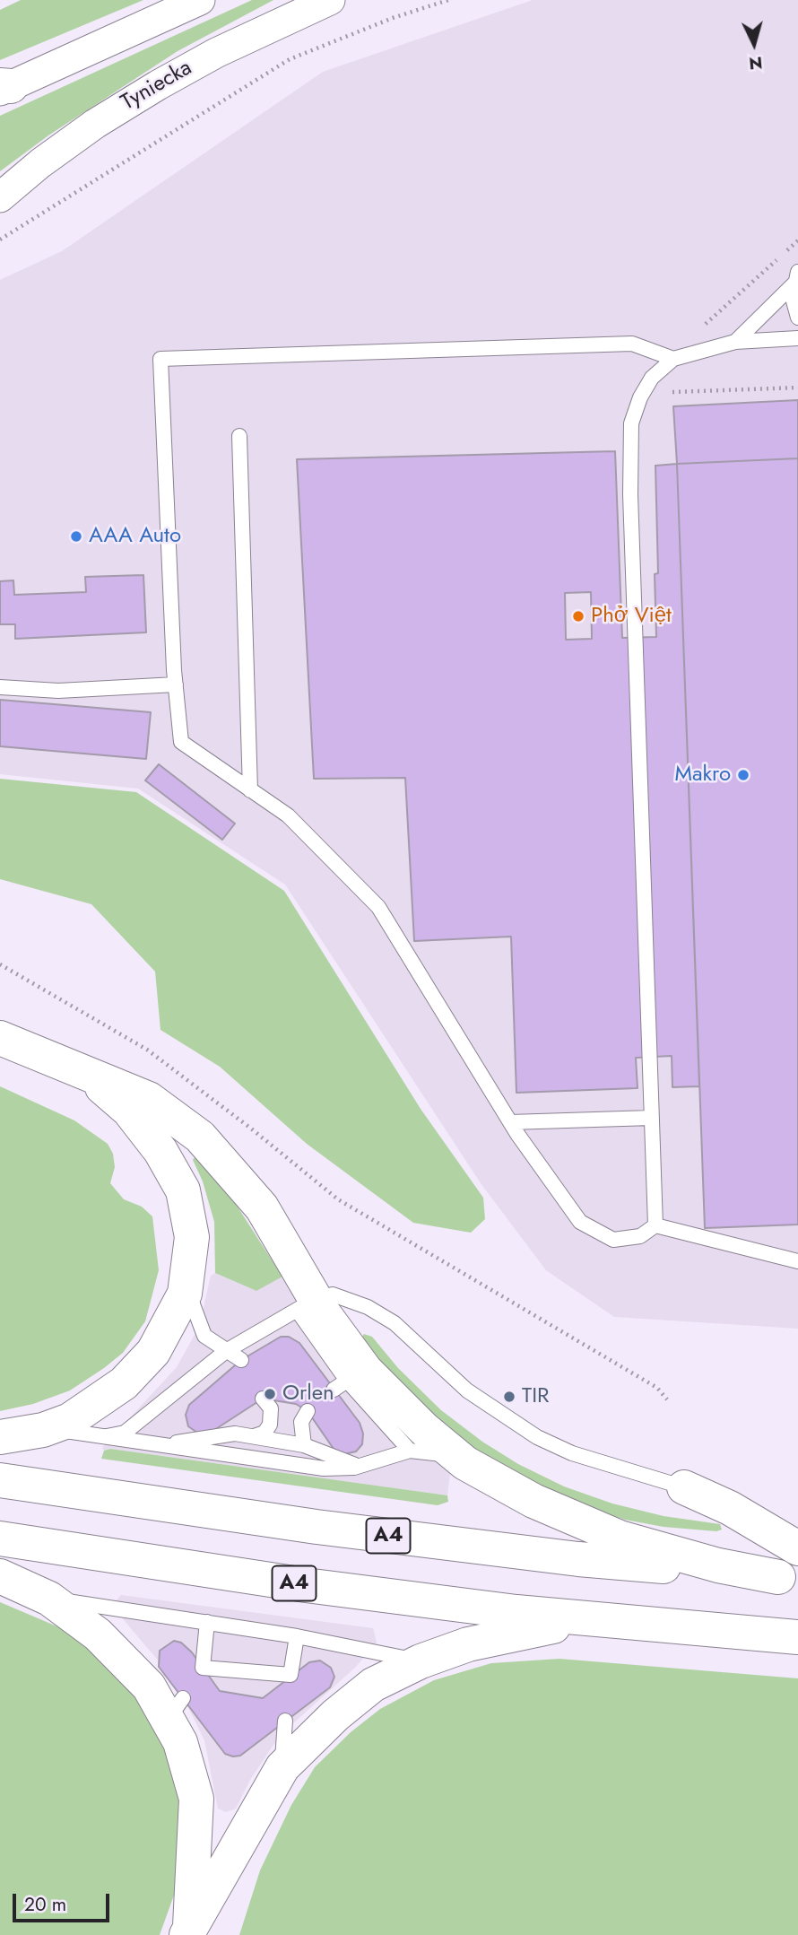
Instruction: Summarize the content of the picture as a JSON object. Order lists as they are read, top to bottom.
{
  "streets": {
    "highway": ["A4", "А4"],
    "street": ["Tyniecka"]
  },
  "places": [
    "AAA Auto",
    "Phở Việt",
    "Makro",
    "Orlen",
    "TIR"
  ],
  "scale_bar": "20 m",
  "north": "bottom"
}
